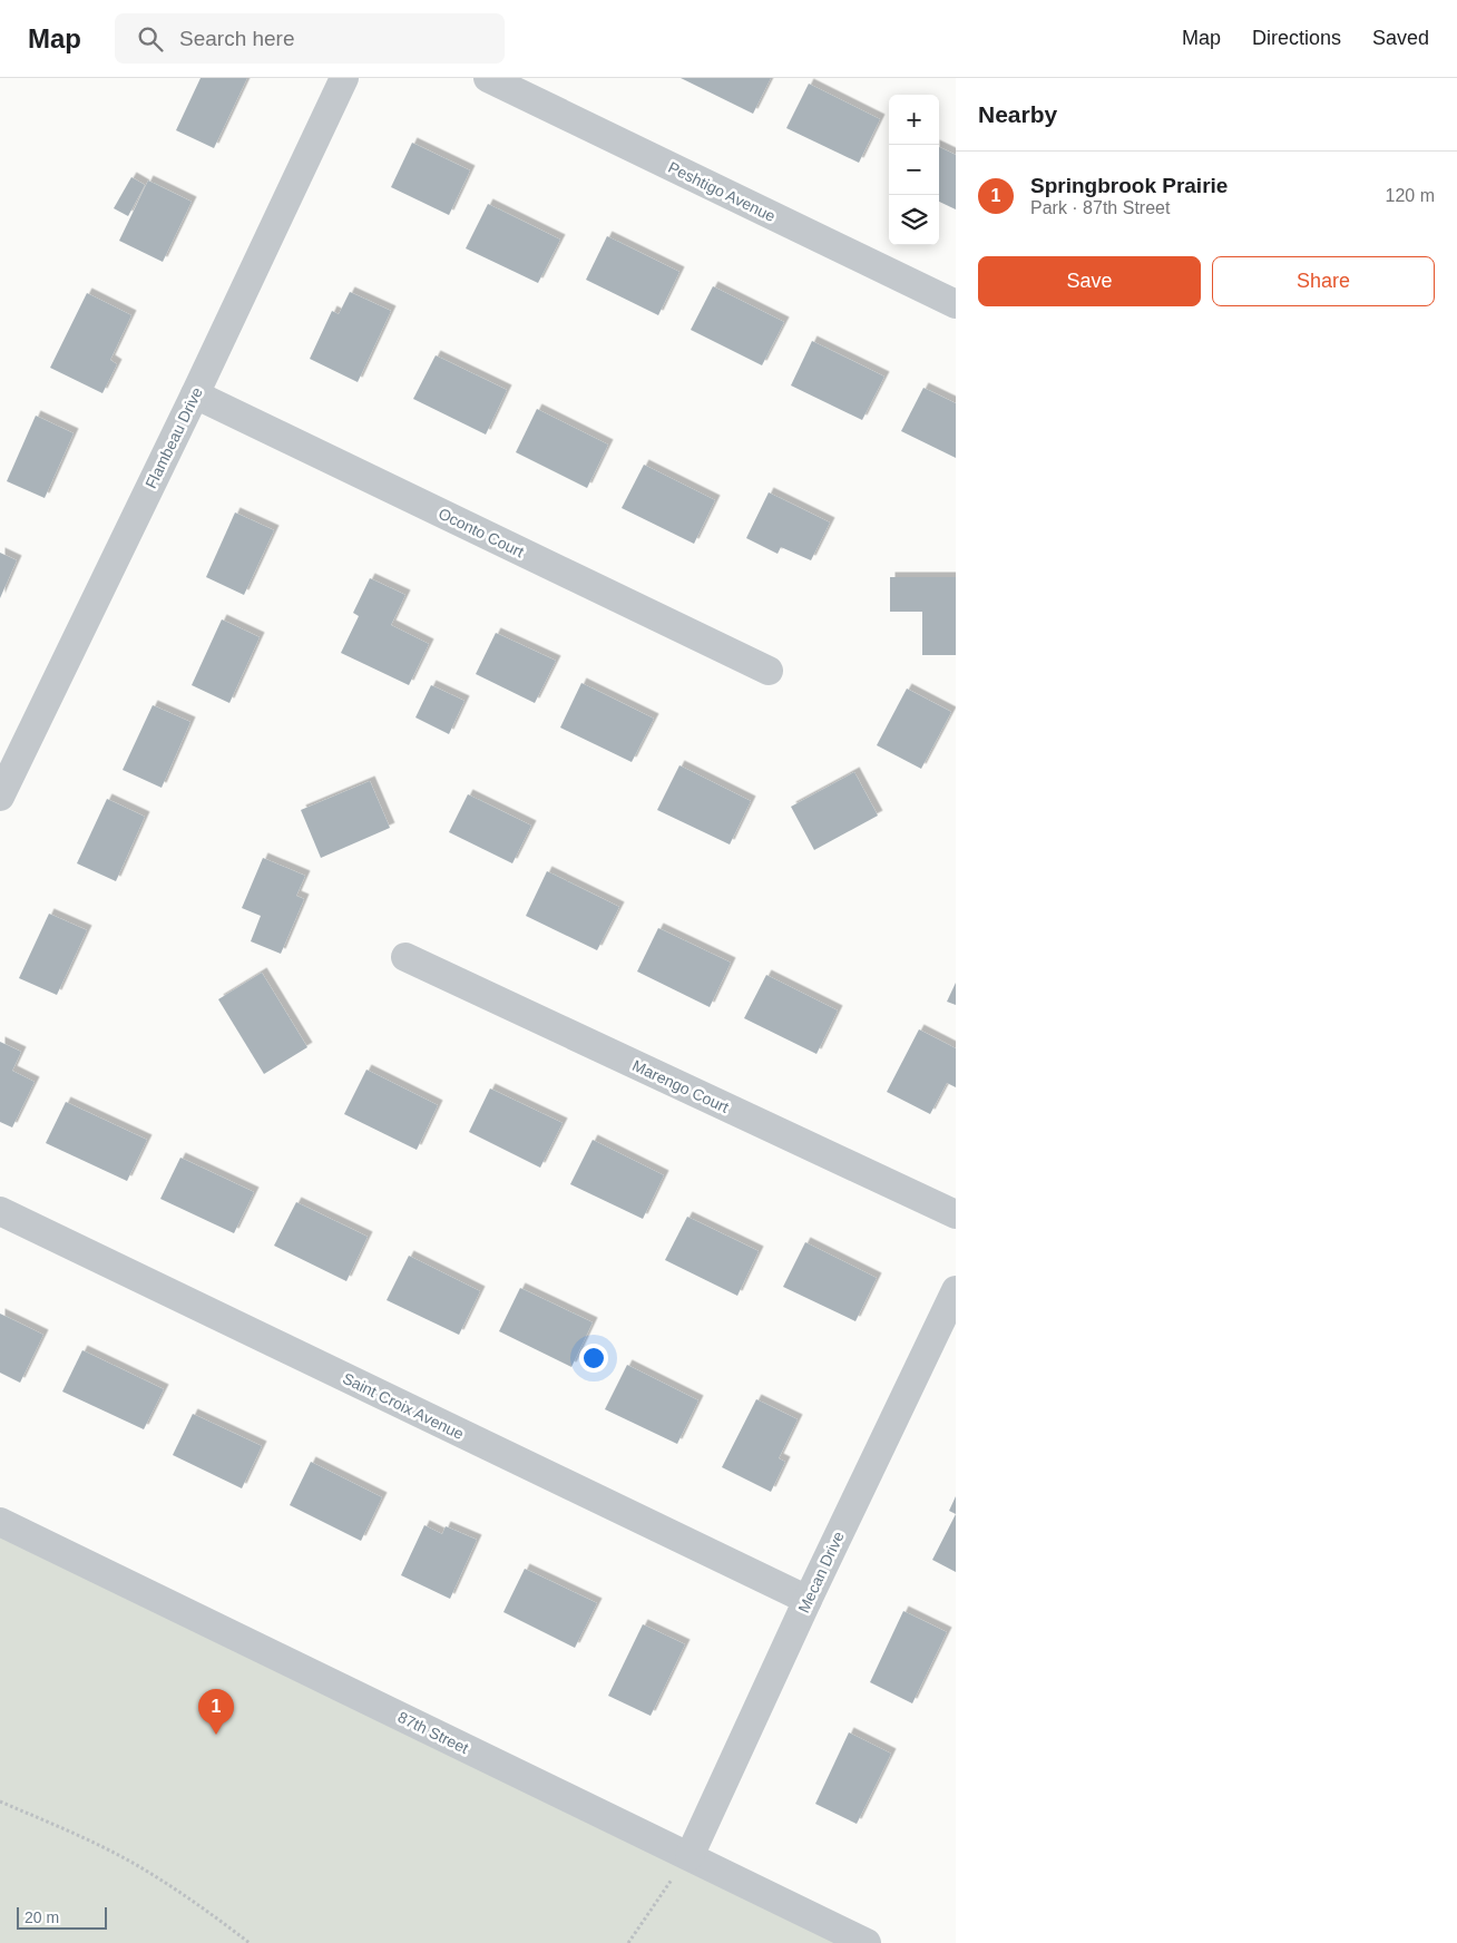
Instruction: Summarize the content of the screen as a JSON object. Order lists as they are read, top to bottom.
{
  "streets": {
    "street": [
      "Peshtigo Avenue",
      "Flambeau Drive",
      "Oconto Court",
      "Marengo Court",
      "Saint Croix Avenue",
      "Mecan Drive",
      "87th Street"
    ]
  },
  "crossings": [
    ["Flambeau Drive", "Oconto Court"],
    ["Saint Croix Avenue", "Mecan Drive"],
    ["Mecan Drive", "87th Street"]
  ],
  "scale_bar": "20 m",
  "page": {
    "header": "Map",
    "search": "Search here",
    "nav": ["Map", "Directions", "Saved"],
    "heading": "Nearby",
    "map_buttons": ["+", "−"],
    "list": [
      {
        "mark": "1",
        "name": "Springbrook Prairie",
        "note": "Park · 87th Street",
        "value": "120 m"
      }
    ],
    "buttons": ["Save", "Share"],
    "pins": "1",
    "scale": "20 m"
  }
}
